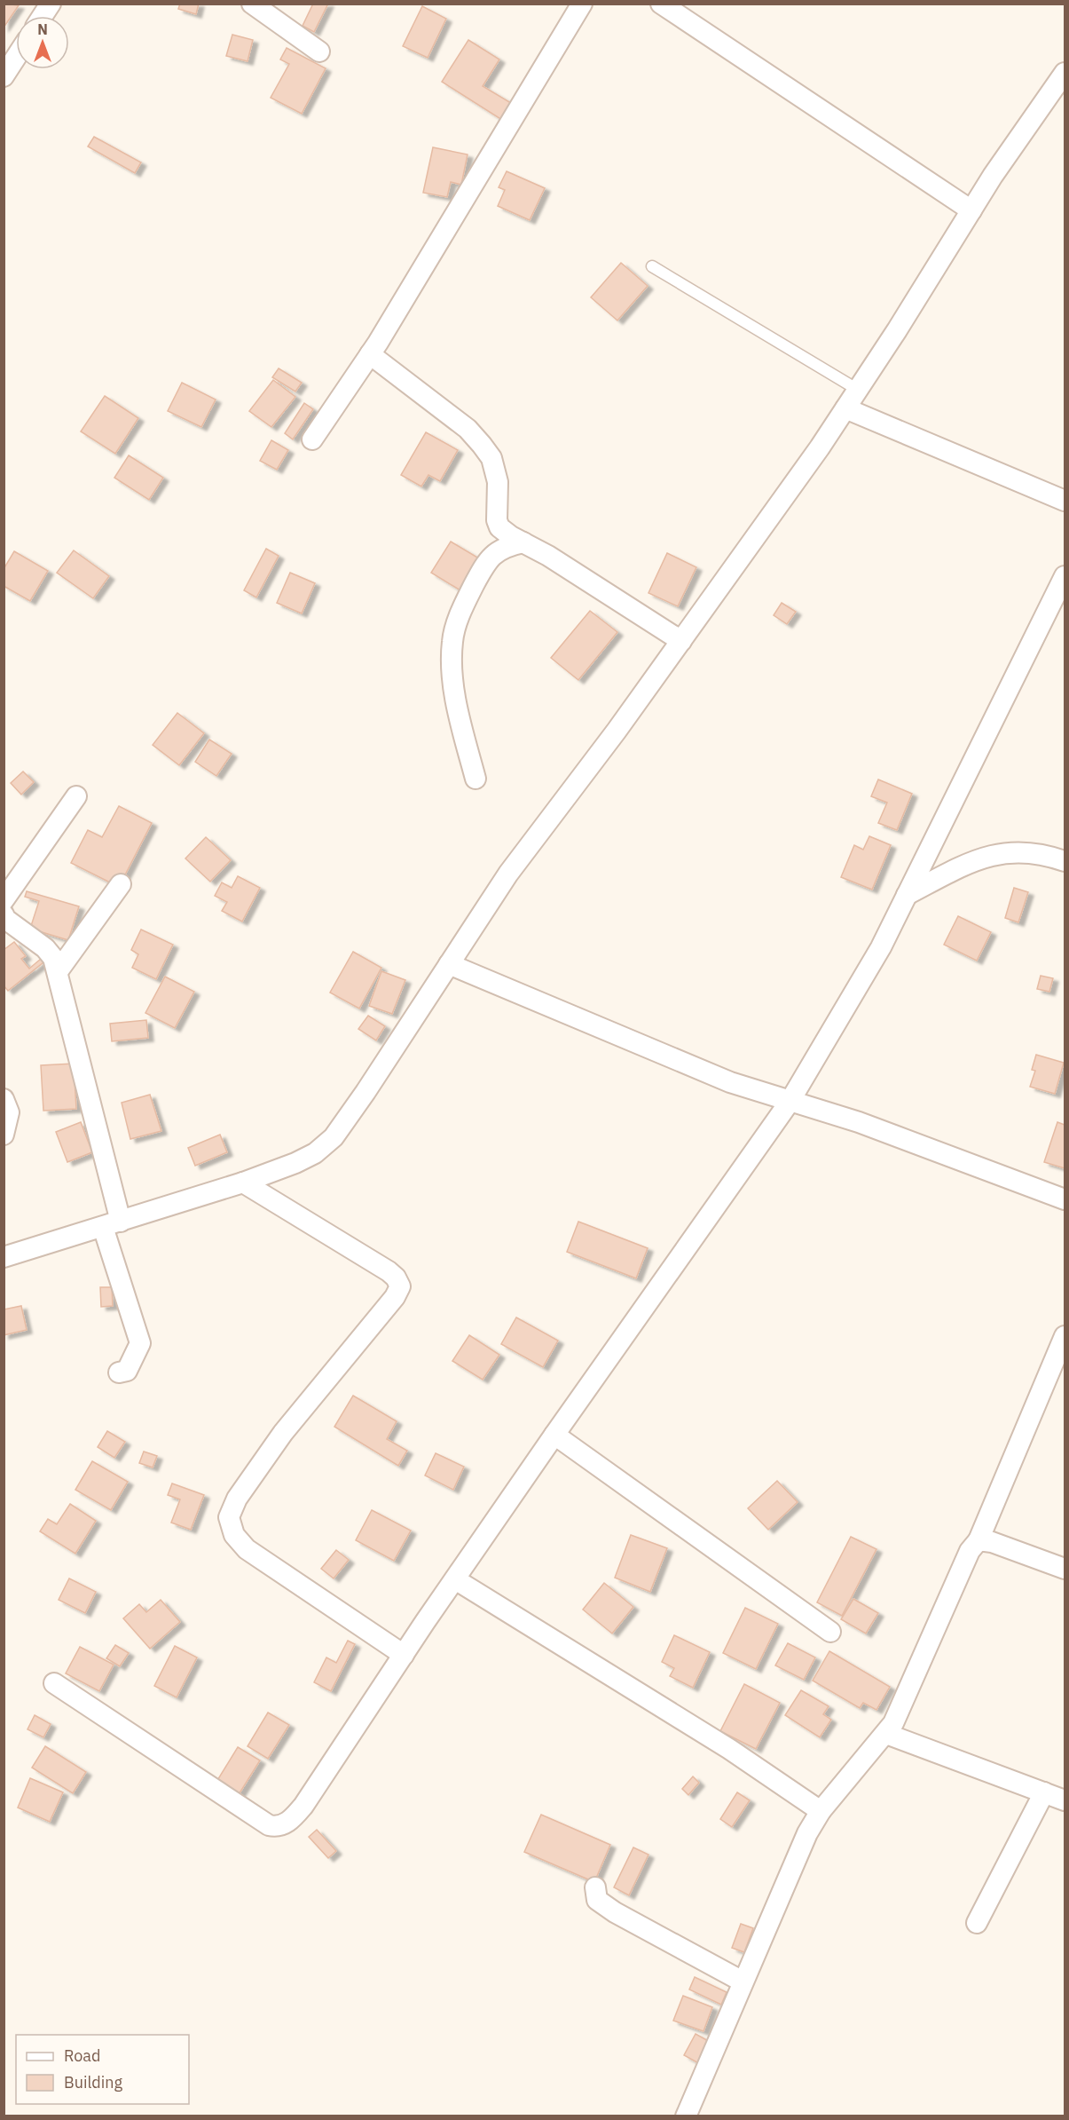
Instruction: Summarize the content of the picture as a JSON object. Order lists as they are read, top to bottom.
{
  "legend": ["Road", "Building"],
  "north": "top"
}
